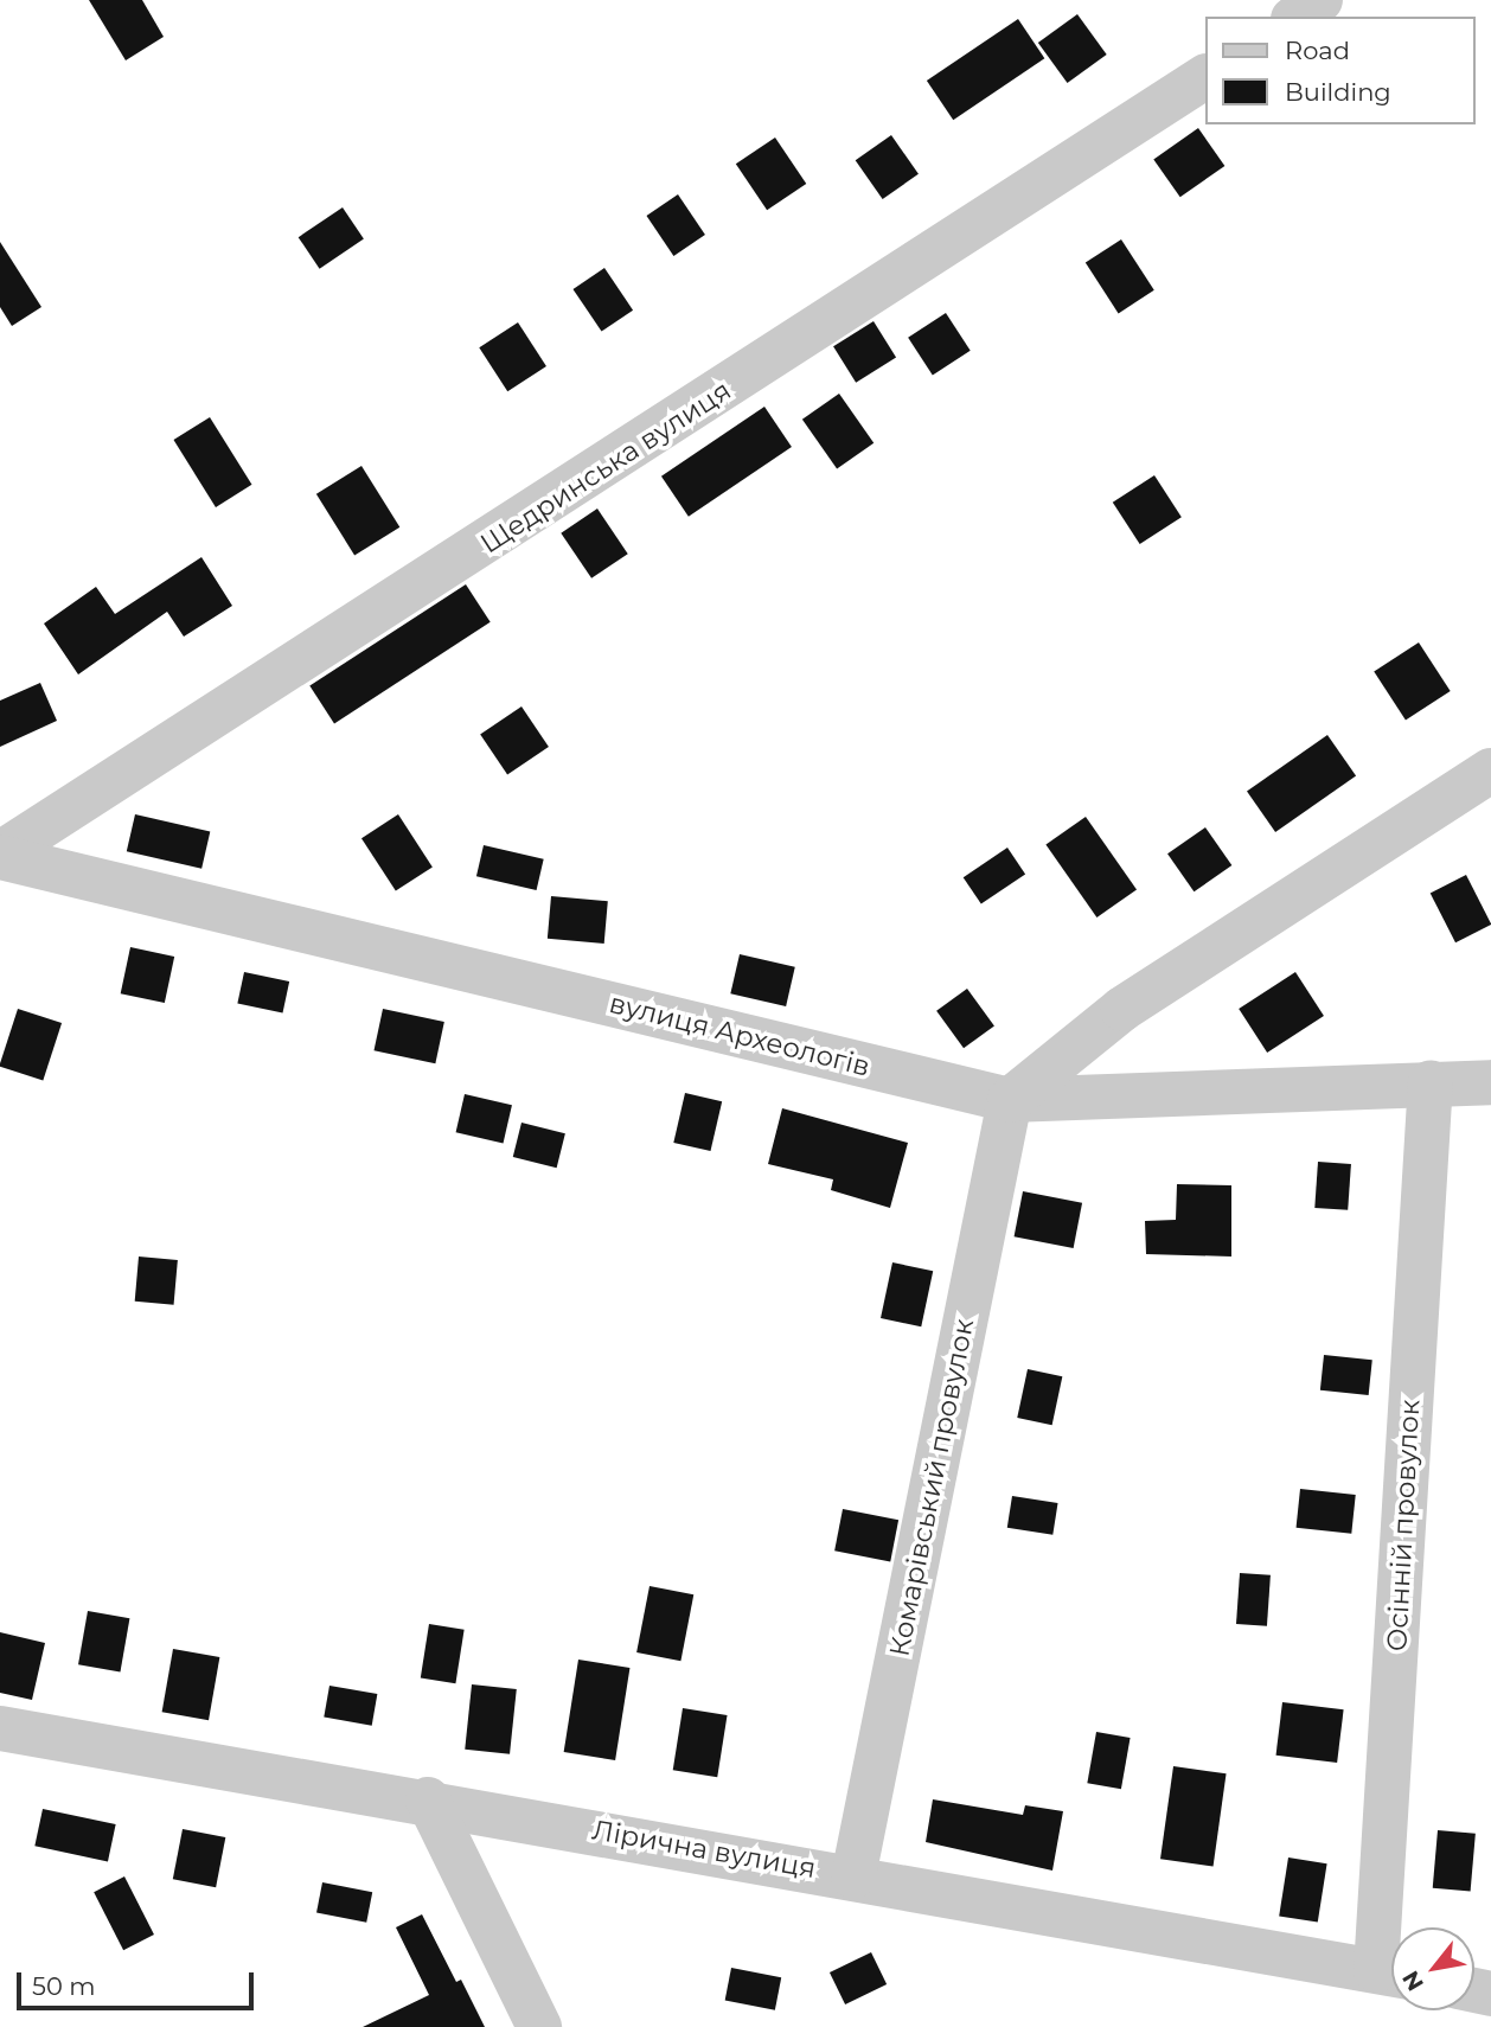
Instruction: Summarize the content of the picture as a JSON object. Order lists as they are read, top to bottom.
{
  "streets": {
    "street": [
      "Щедринська вулиця",
      "вулиця Археологів",
      "Комарівський провулок",
      "Осінній провулок",
      "Лірична вулиця"
    ]
  },
  "crossings": [
    ["Щедринська вулиця", "вулиця Археологів"],
    ["вулиця Археологів", "Комарівський провулок"],
    ["вулиця Археологів", "Осінній провулок"],
    ["Комарівський провулок", "Лірична вулиця"]
  ],
  "legend": ["Road", "Building"],
  "scale_bar": "50 m",
  "north": "bottom left"
}
